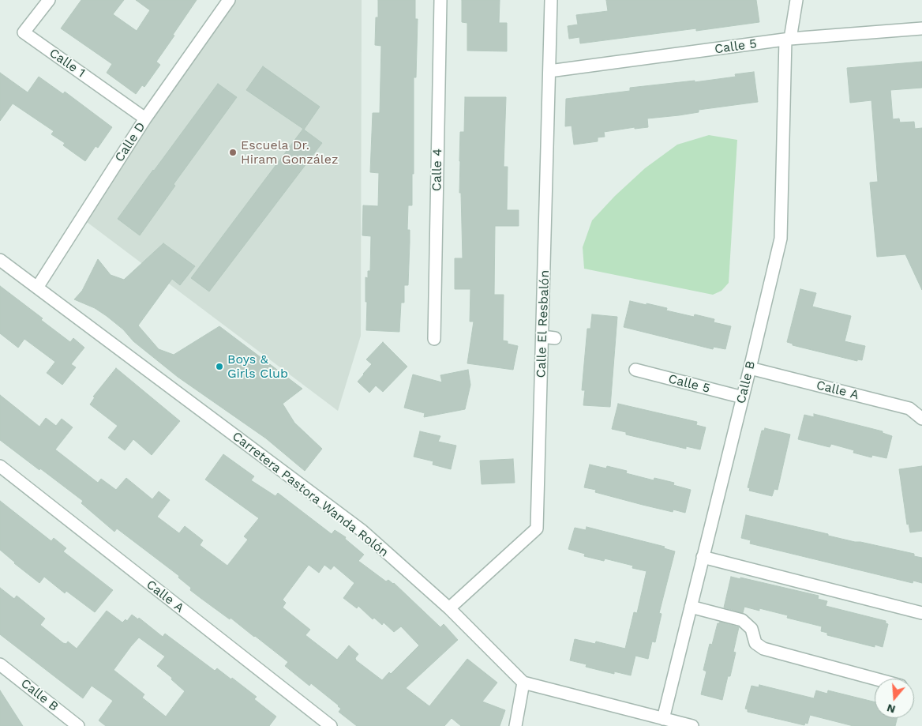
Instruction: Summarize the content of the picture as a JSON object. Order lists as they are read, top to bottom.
{
  "streets": {
    "street": [
      "Calle 5",
      "Calle 1",
      "Calle D",
      "Calle 4",
      "Calle El Resbalón",
      "Calle B",
      "Calle A",
      "Carretera Pastora Wanda Rolón"
    ]
  },
  "crossings": [
    ["Calle 5", "Calle El Resbalón"],
    ["Calle 5", "Calle B"],
    ["Calle 1", "Calle D"],
    ["Calle D", "Carretera Pastora Wanda Rolón"],
    ["Calle El Resbalón", "Carretera Pastora Wanda Rolón"],
    ["Calle B", "Calle A"]
  ],
  "places": ["Escuela Dr. Hiram González", "Boys & Girls Club"],
  "north": "bottom"
}
